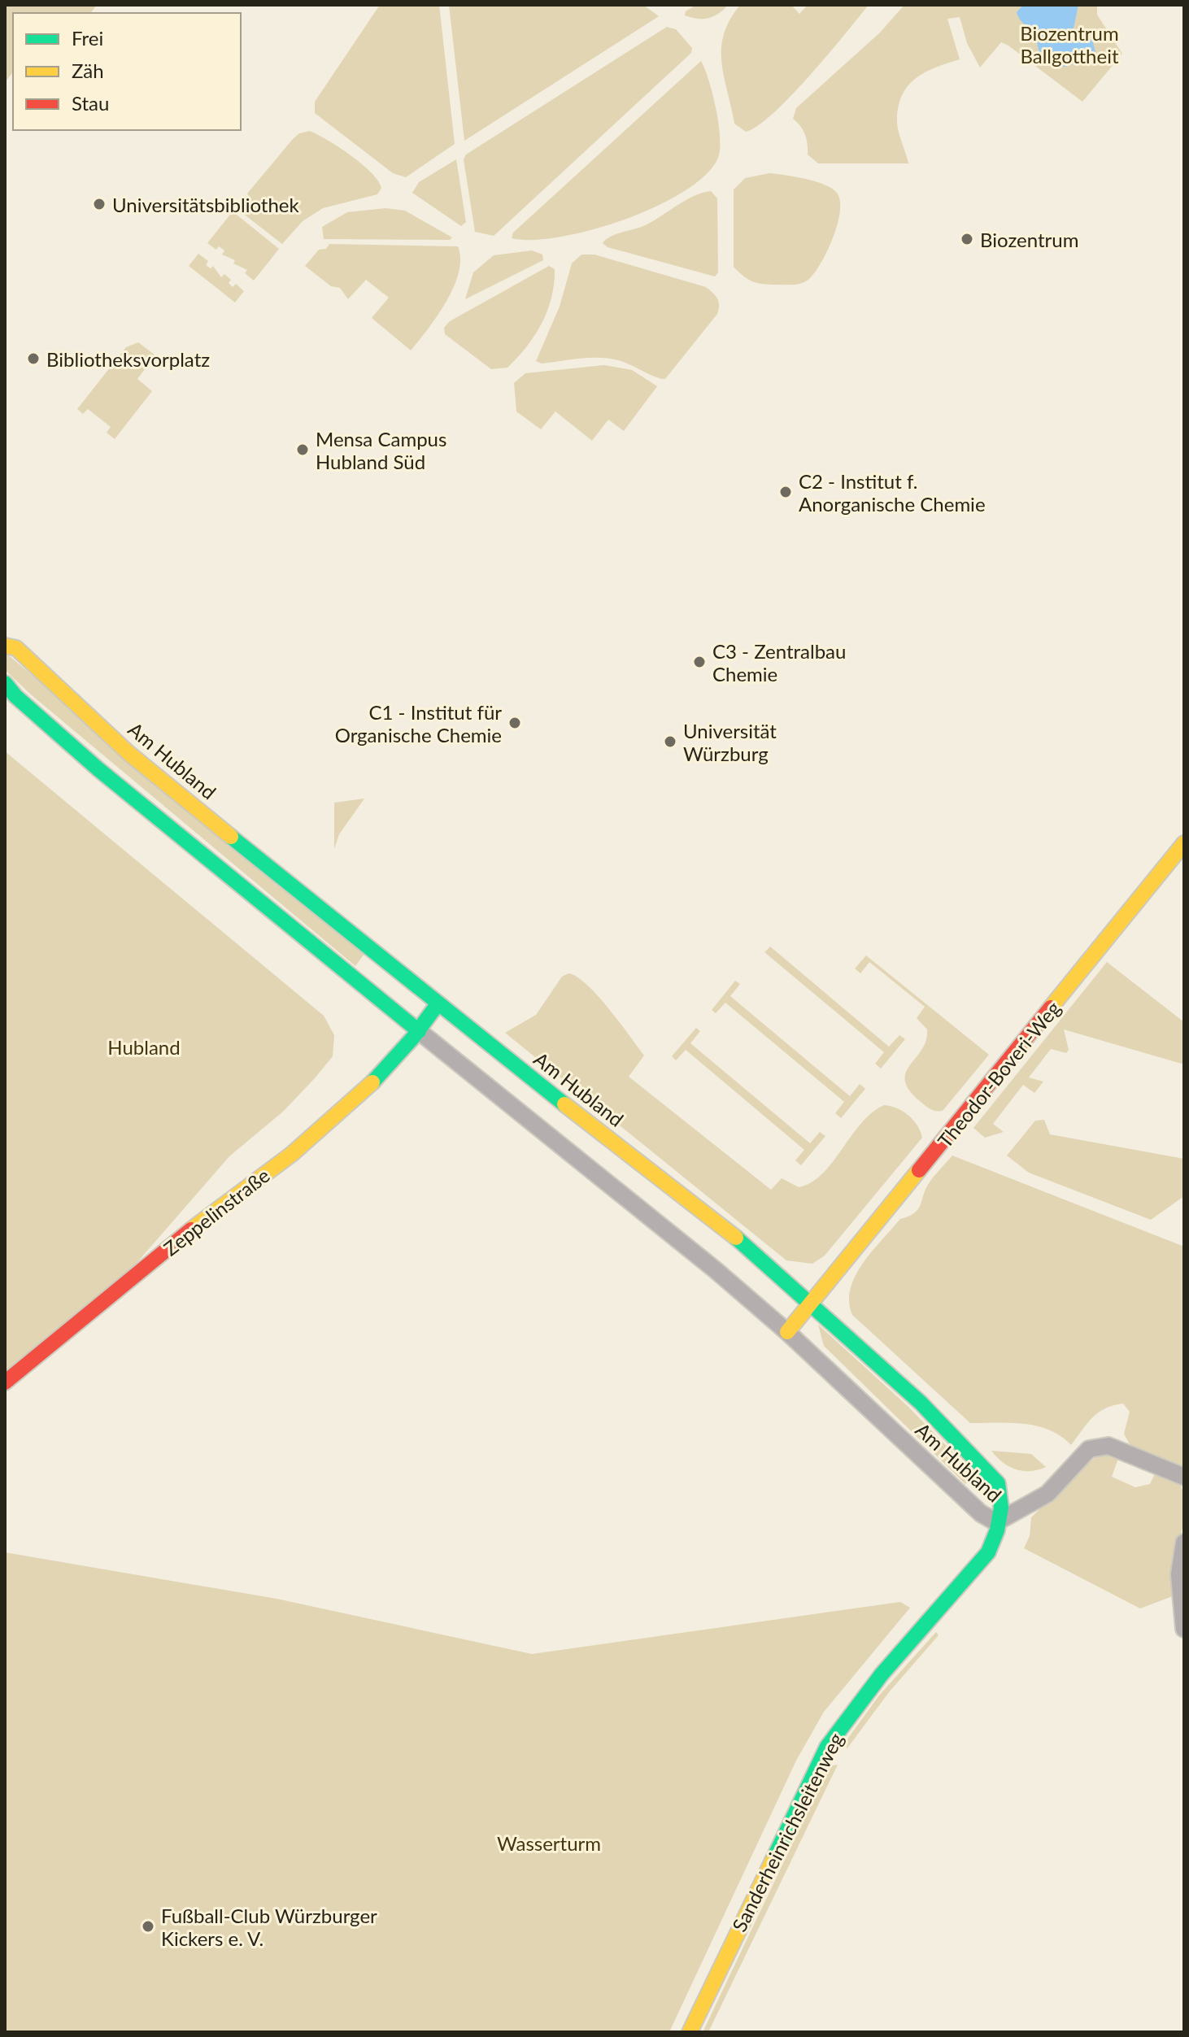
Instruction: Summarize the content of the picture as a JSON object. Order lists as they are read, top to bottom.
{
  "streets": {
    "street": [
      "Am Hubland",
      "Theodor-Boveri-Weg",
      "Zeppelinstraße",
      "Sanderheinrichsleitenweg"
    ]
  },
  "crossings": [
    ["Am Hubland", "Theodor-Boveri-Weg"],
    ["Am Hubland", "Zeppelinstraße"],
    ["Am Hubland", "Sanderheinrichsleitenweg"]
  ],
  "parks": ["Biozentrum Ballgottheit", "Hubland", "Wasserturm"],
  "places": [
    "Universitätsbibliothek",
    "Biozentrum",
    "Bibliotheksvorplatz",
    "Mensa Campus Hubland Süd",
    "C2 - Institut f. Anorganische Chemie",
    "C3 - Zentralbau Chemie",
    "C1 - Institut für Organische Chemie",
    "Universität Würzburg",
    "Fußball-Club Würzburger Kickers e. V."
  ],
  "legend": ["Frei", "Zäh", "Stau"]
}
